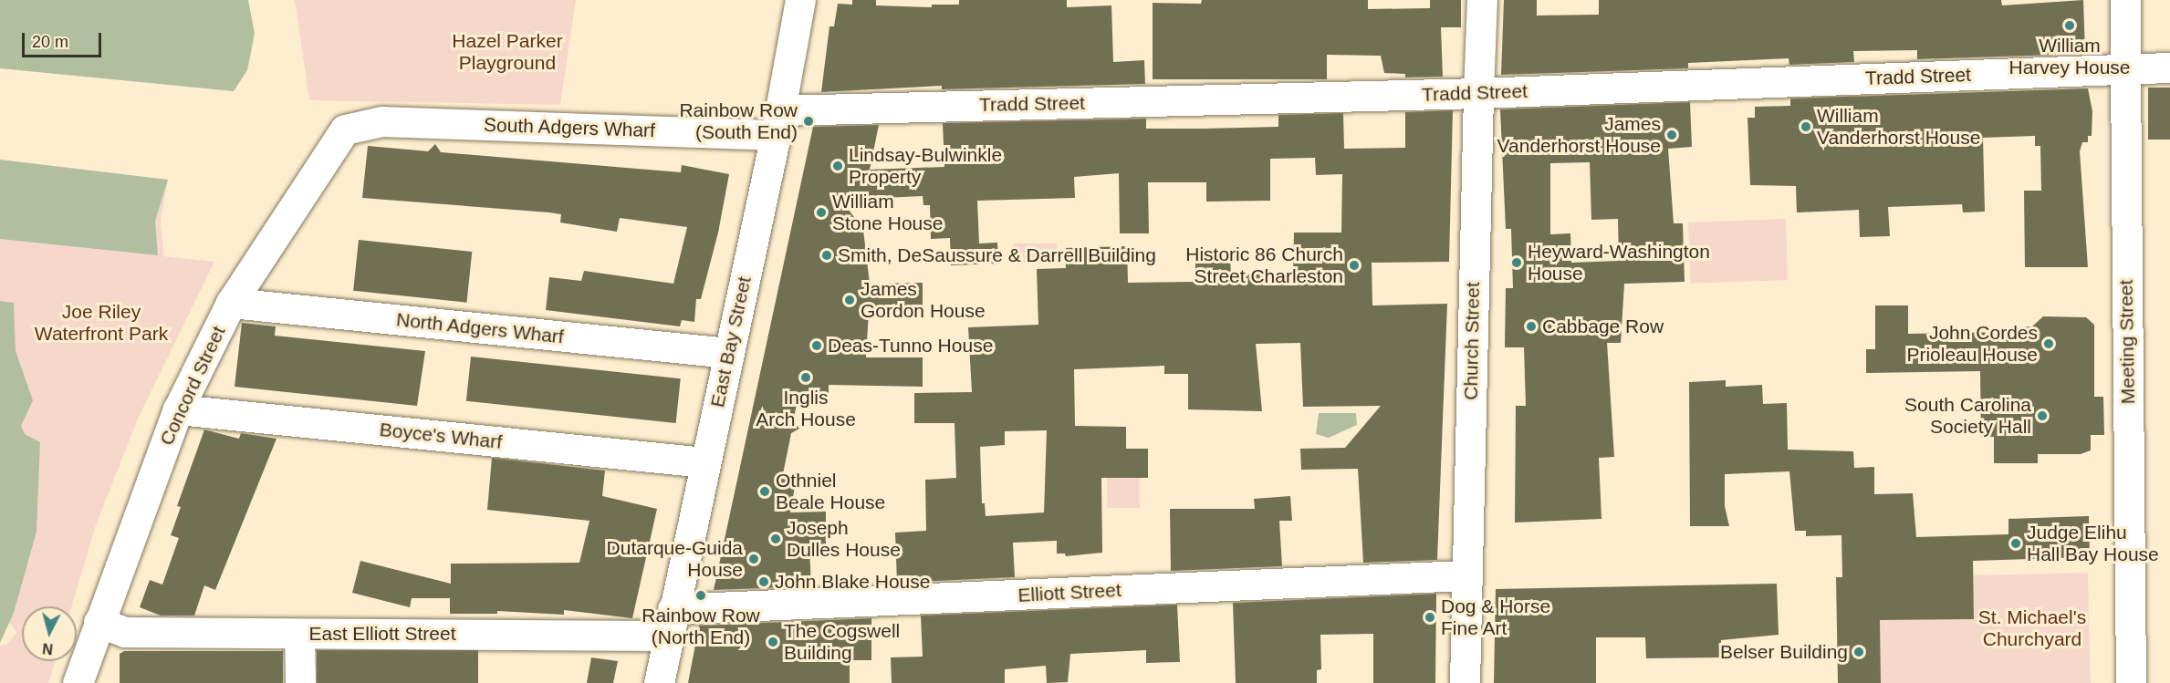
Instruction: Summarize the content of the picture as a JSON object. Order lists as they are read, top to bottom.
{
  "streets": {
    "street": [
      "Tradd Street",
      "South Adgers Wharf",
      "North Adgers Wharf",
      "Church Street",
      "East Bay Street",
      "Meeting Street",
      "Concord Street",
      "Boyce's Wharf",
      "Elliott Street",
      "East Elliott Street"
    ]
  },
  "crossings": [
    ["Tradd Street", "South Adgers Wharf"],
    ["Tradd Street", "Church Street"],
    ["Tradd Street", "East Bay Street"],
    ["Tradd Street", "Meeting Street"],
    ["South Adgers Wharf", "East Bay Street"],
    ["South Adgers Wharf", "Concord Street"],
    ["North Adgers Wharf", "East Bay Street"],
    ["North Adgers Wharf", "Concord Street"],
    ["Church Street", "Elliott Street"],
    ["East Bay Street", "Boyce's Wharf"],
    ["East Bay Street", "Elliott Street"],
    ["East Bay Street", "East Elliott Street"],
    ["Concord Street", "Boyce's Wharf"],
    ["Concord Street", "East Elliott Street"],
    ["Elliott Street", "East Elliott Street"]
  ],
  "parks": ["Hazel Parker Playground", "Joe Riley Waterfront Park", "St. Michael's Churchyard"],
  "places": [
    "William Harvey House",
    "Rainbow Row (South End)",
    "William Vanderhorst House",
    "James Vanderhorst House",
    "Lindsay-Bulwinkle Property",
    "William Stone House",
    "Smith, DeSaussure & Darrell Building",
    "Heyward-Washington House",
    "Historic 86 Church Street Charleston",
    "James Gordon House",
    "Cabbage Row",
    "John Cordes Prioleau House",
    "Deas-Tunno House",
    "Inglis Arch House",
    "South Carolina Society Hall",
    "Othniel Beale House",
    "Joseph Dulles House",
    "Judge Elihu Hall Bay House",
    "Dutarque-Guida House",
    "John Blake House",
    "Rainbow Row (North End)",
    "Dog & Horse Fine Art",
    "The Cogswell Building",
    "Belser Building"
  ],
  "scale_bar": "20 m",
  "north": "bottom"
}
